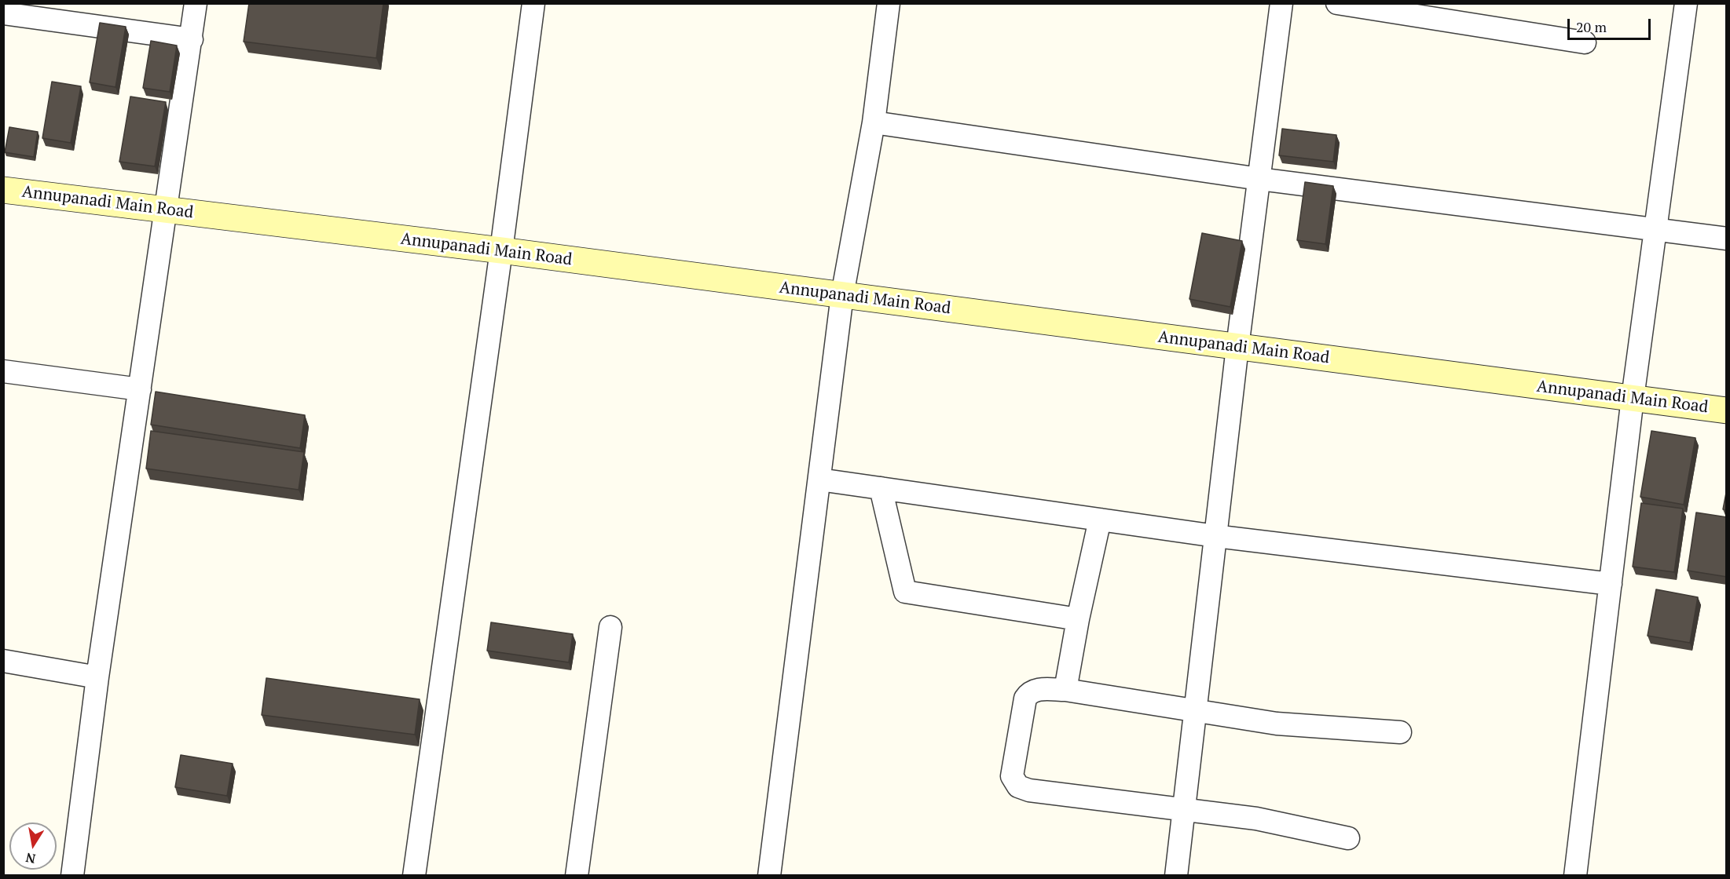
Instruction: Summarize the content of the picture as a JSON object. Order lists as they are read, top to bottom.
{
  "streets": {
    "street": ["Annupanadi Main Road"]
  },
  "scale_bar": "20 m",
  "north": "bottom"
}
